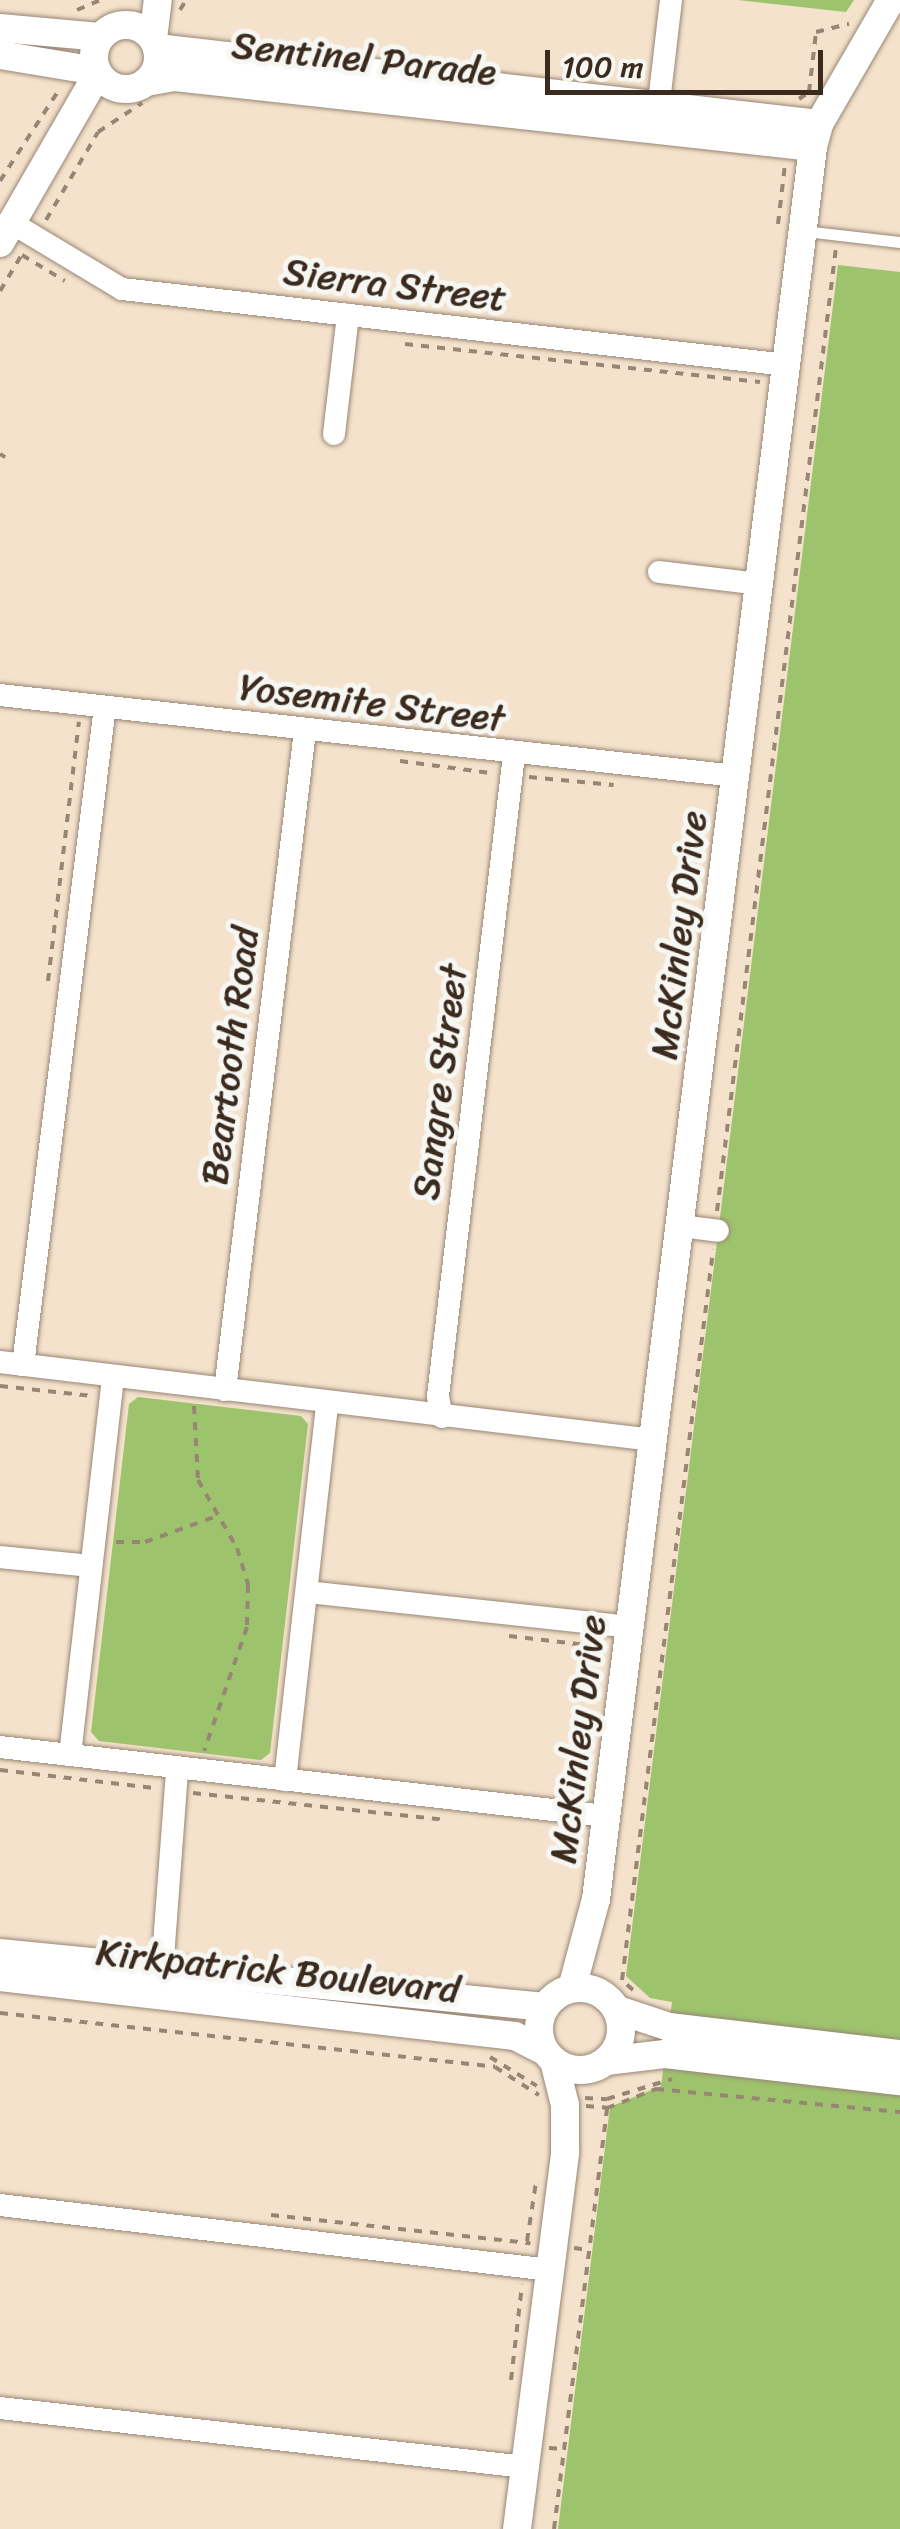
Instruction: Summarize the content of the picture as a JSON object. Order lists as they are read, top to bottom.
{
  "streets": {
    "street": [
      "Sentinel Parade",
      "Sierra Street",
      "Yosemite Street",
      "McKinley Drive",
      "Beartooth Road",
      "Sangre Street",
      "Kirkpatrick Boulevard"
    ]
  },
  "crossings": [
    ["Sentinel Parade", "McKinley Drive"],
    ["Sierra Street", "McKinley Drive"],
    ["Yosemite Street", "McKinley Drive"],
    ["Yosemite Street", "Beartooth Road"],
    ["Yosemite Street", "Sangre Street"],
    ["McKinley Drive", "Kirkpatrick Boulevard"]
  ],
  "scale_bar": "100 m"
}
